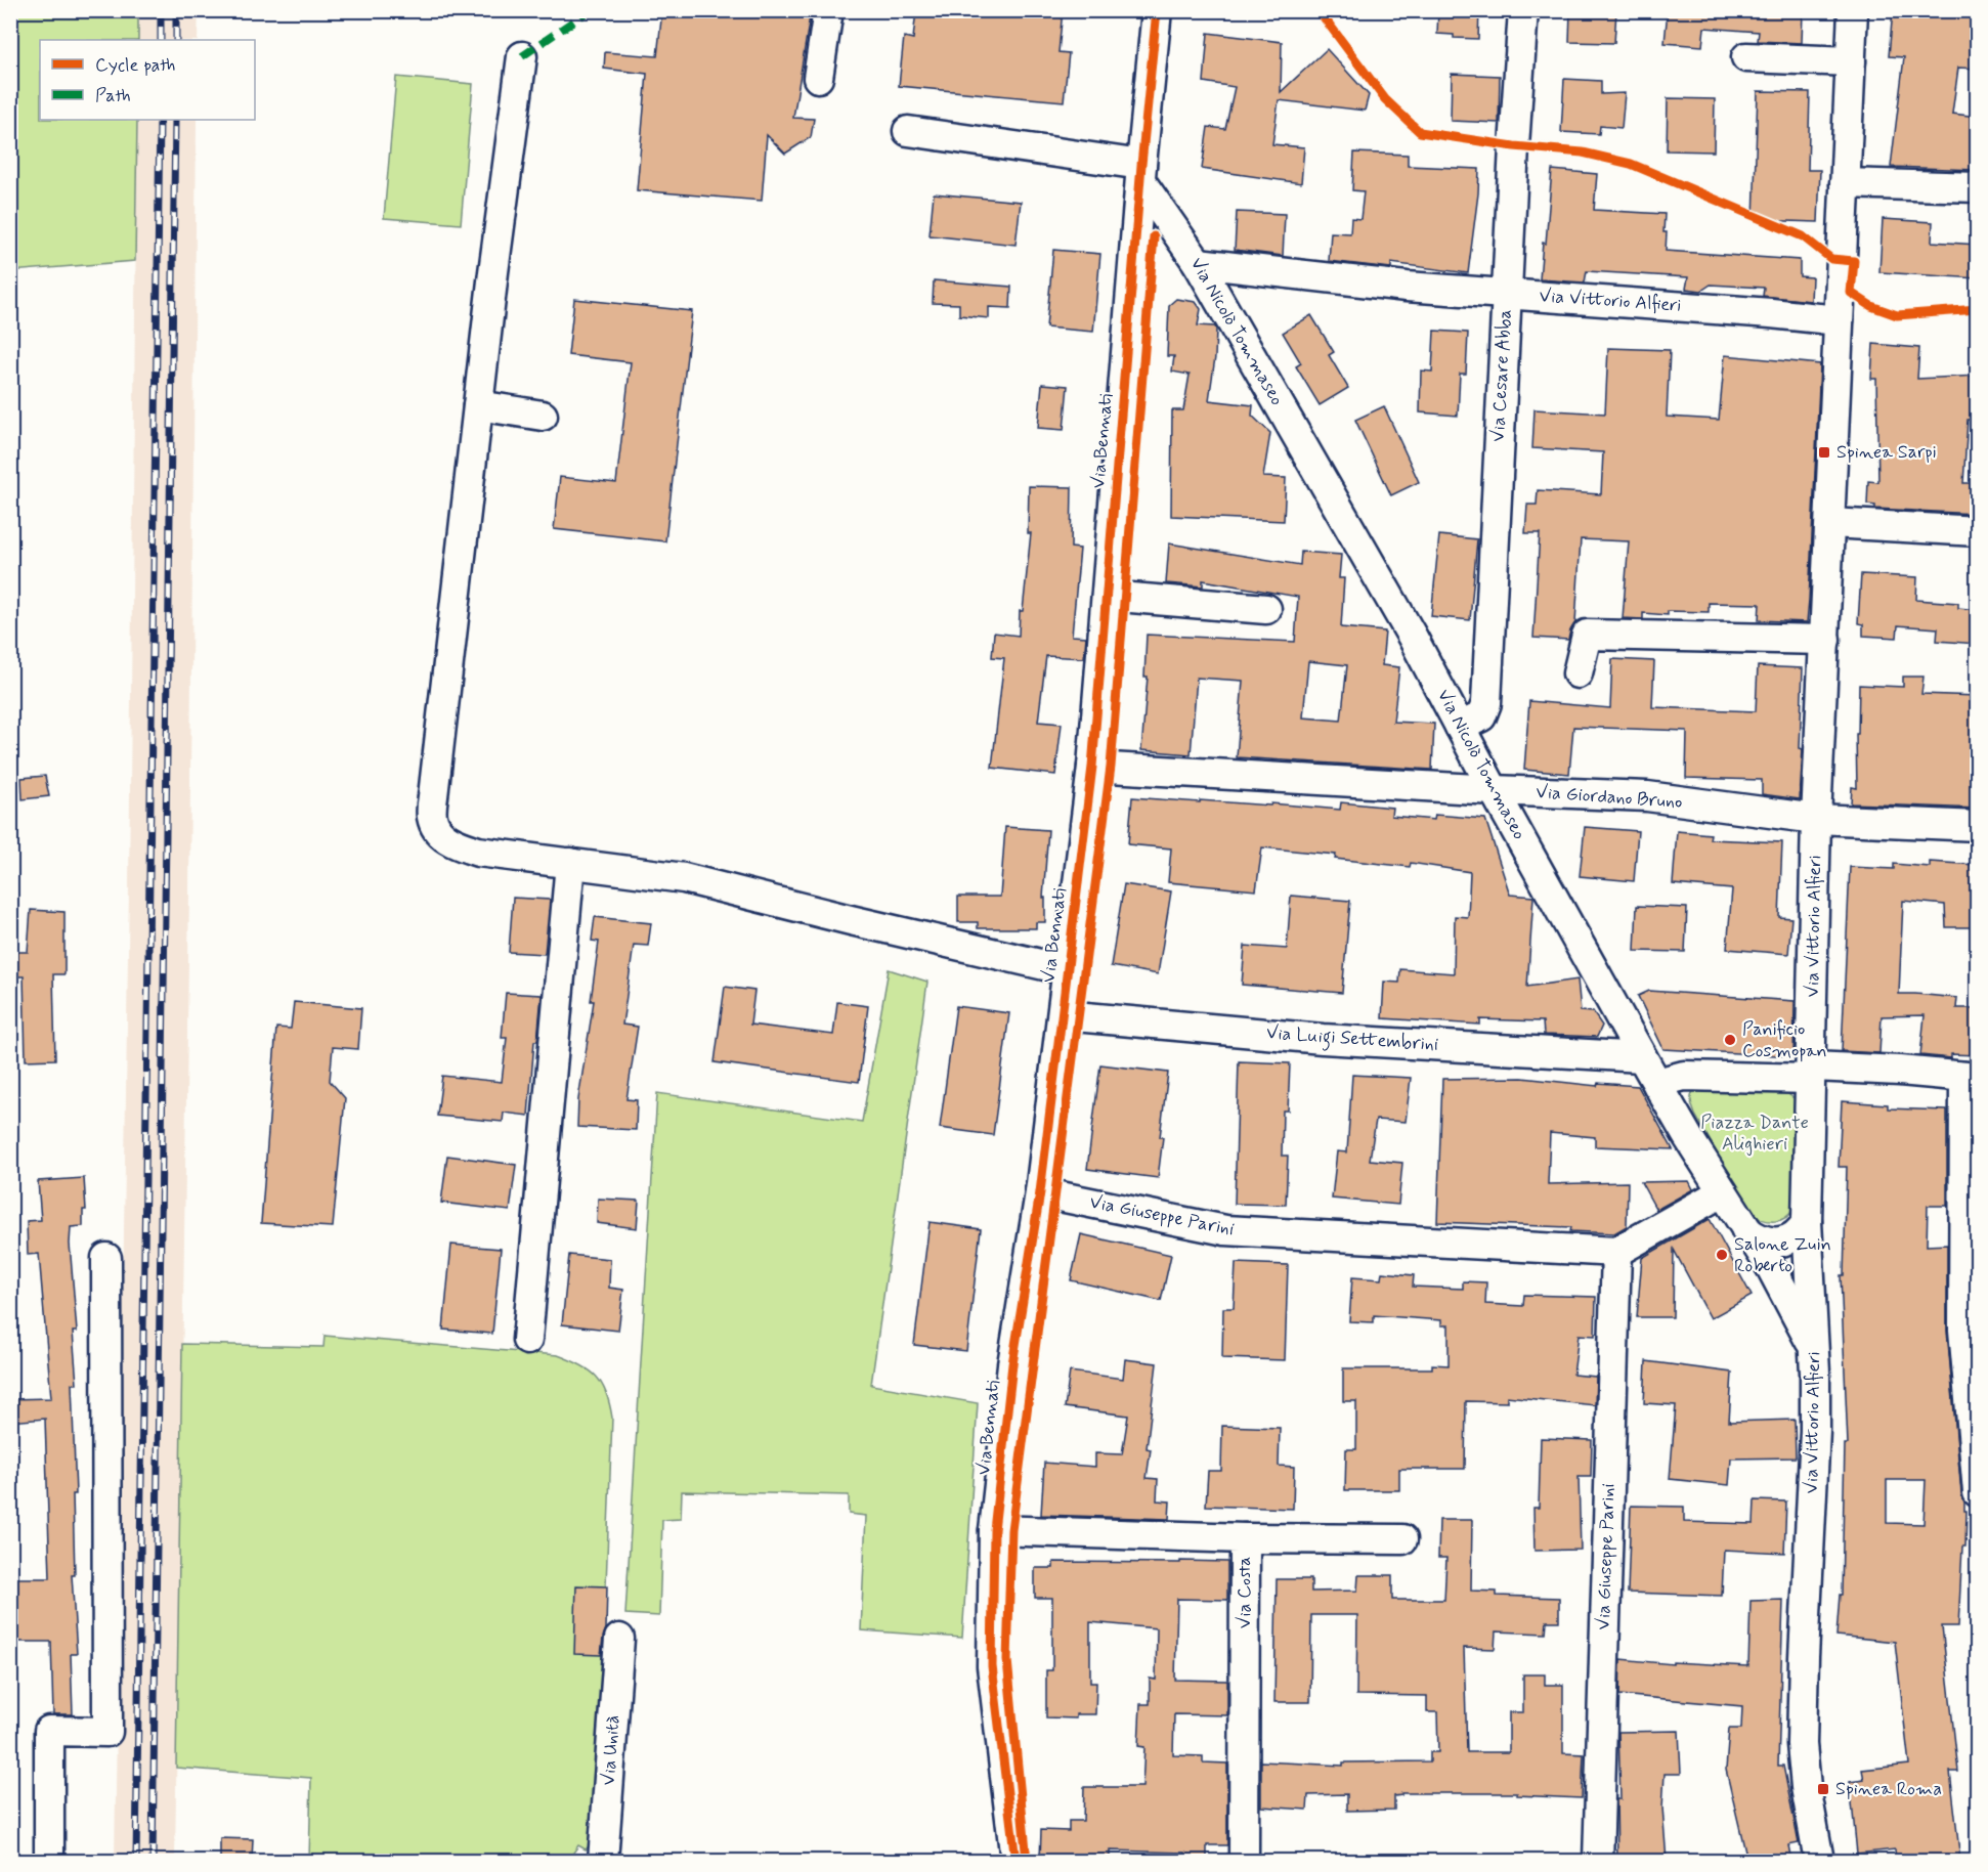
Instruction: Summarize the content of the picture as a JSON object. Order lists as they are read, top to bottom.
{
  "streets": {
    "street": [
      "Via Vittorio Alfieri",
      "Via Nicolò Tommaseo",
      "Via Cesare Abba",
      "Via Bennati",
      "Via Giordano Bruno",
      "Via Luigi Settembrini",
      "Via Giuseppe Parini",
      "Via Costa",
      "Via Unità"
    ]
  },
  "crossings": [
    ["Via Vittorio Alfieri", "Via Nicolò Tommaseo"],
    ["Via Vittorio Alfieri", "Via Cesare Abba"],
    ["Via Vittorio Alfieri", "Via Giordano Bruno"],
    ["Via Nicolò Tommaseo", "Via Cesare Abba"],
    ["Via Nicolò Tommaseo", "Via Bennati"],
    ["Via Nicolò Tommaseo", "Via Giordano Bruno"],
    ["Via Nicolò Tommaseo", "Via Luigi Settembrini"],
    ["Via Bennati", "Via Giordano Bruno"],
    ["Via Bennati", "Via Luigi Settembrini"],
    ["Via Bennati", "Via Giuseppe Parini"],
    ["Via Bennati", "Via Costa"]
  ],
  "parks": ["Piazza Dante Alighieri"],
  "places": {
    "transit": ["Spinea Sarpi", "Spinea Roma"],
    "other": ["Panificio Cosmopan", "Salone Zuin Roberto"]
  },
  "legend": ["Cycle path", "Path"]
}
